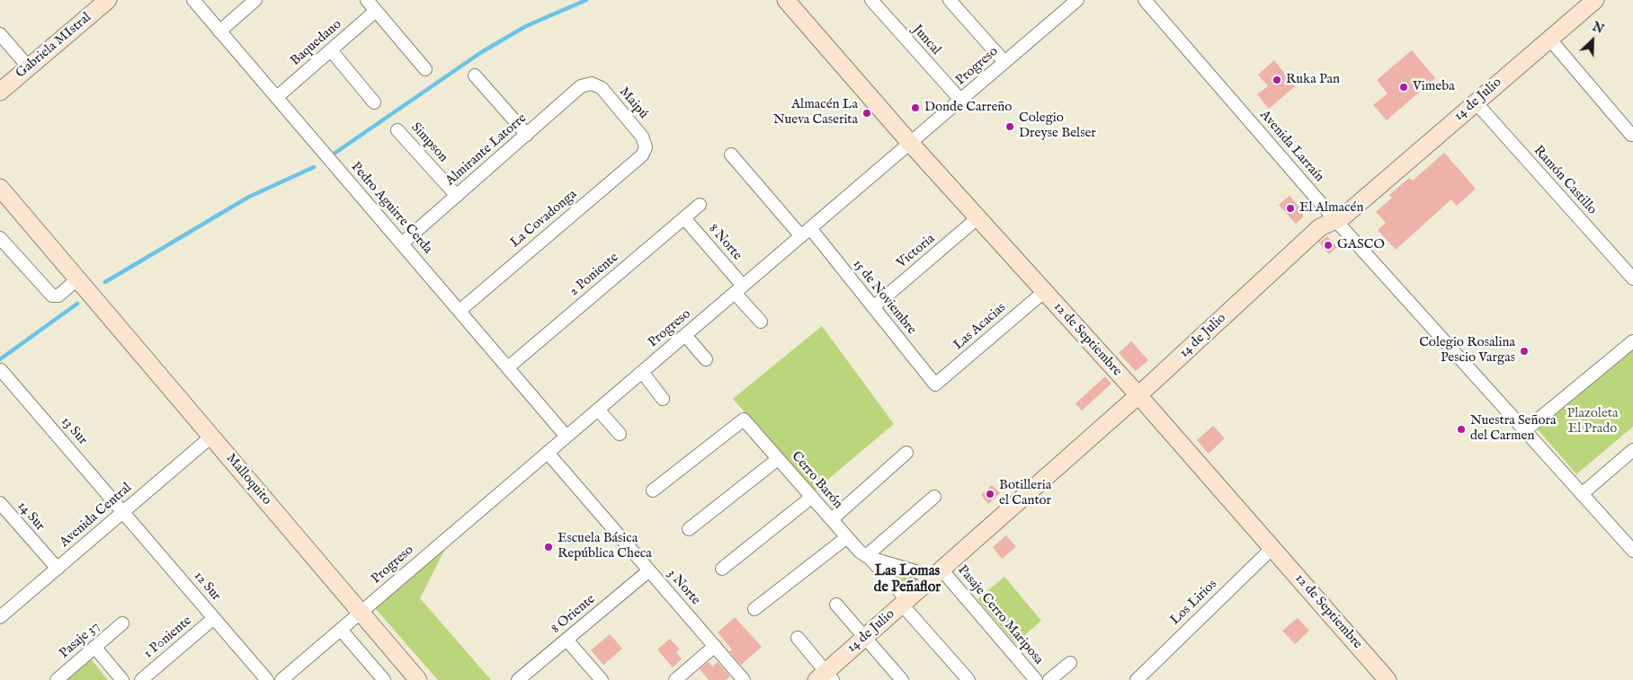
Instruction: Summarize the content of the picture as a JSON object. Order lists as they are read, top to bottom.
{
  "streets": {
    "street": [
      "Juncal",
      "Baquedano",
      "Gabriela MIstral",
      "Progreso",
      "14 de Julio",
      "Maipú",
      "Simpson",
      "Avenida Larraín",
      "Almirante Latorre",
      "Ramón Castillo",
      "Pedro Aguirre Cerda",
      "La Covadonga",
      "8 Norte",
      "Victoria",
      "2 Poniente",
      "15 de Noviembre",
      "Las Acacias",
      "12 de Septiembre",
      "13 Sur",
      "Malloquito",
      "Cerro Barón",
      "Avenida Central",
      "14 Sur",
      "12 Sur",
      "3 Norte",
      "Los Lirios",
      "8 Oriente",
      "Pasaje Cerro Mariposa",
      "1 P0niente",
      "Pasaje 37"
    ]
  },
  "crossings": [
    ["Juncal", "Progreso"],
    ["Baquedano", "Pedro Aguirre Cerda"],
    ["Progreso", "Pedro Aguirre Cerda"],
    ["Progreso", "8 Norte"],
    ["Progreso", "15 de Noviembre"],
    ["Progreso", "12 de Septiembre"],
    ["Progreso", "Malloquito"],
    ["Progreso", "3 Norte"],
    ["14 de Julio", "Avenida Larraín"],
    ["14 de Julio", "Ramón Castillo"],
    ["14 de Julio", "12 de Septiembre"],
    ["14 de Julio", "Cerro Barón"],
    ["14 de Julio", "Pasaje Cerro Mariposa"],
    ["Maipú", "Almirante Latorre"],
    ["Maipú", "La Covadonga"],
    ["Simpson", "Almirante Latorre"],
    ["Almirante Latorre", "Pedro Aguirre Cerda"],
    ["Pedro Aguirre Cerda", "La Covadonga"],
    ["Pedro Aguirre Cerda", "2 Poniente"],
    ["8 Norte", "2 Poniente"],
    ["Victoria", "15 de Noviembre"],
    ["Victoria", "12 de Septiembre"],
    ["15 de Noviembre", "Las Acacias"],
    ["Las Acacias", "12 de Septiembre"],
    ["12 de Septiembre", "Los Lirios"],
    ["13 Sur", "Avenida Central"],
    ["13 Sur", "12 Sur"],
    ["Malloquito", "Avenida Central"],
    ["Cerro Barón", "Pasaje Cerro Mariposa"],
    ["Avenida Central", "14 Sur"],
    ["Avenida Central", "12 Sur"],
    ["12 Sur", "1 P0niente"],
    ["3 Norte", "8 Oriente"]
  ],
  "districts": ["Las Lomas de Peñaflor"],
  "parks": ["Plazoleta El Prado"],
  "places": [
    "Ruka Pan",
    "Vimeba",
    "Donde Carreño",
    "Almacén La Nueva Caserita",
    "Colegio Dreyse Belser",
    "El Almacén",
    "GASCO",
    "Colegio Rosalina Pescio Vargas",
    "Nuestra Señora del Carmen",
    "Botilleria el Cantor",
    "Escuela Básica República Checa"
  ],
  "north": "top right"
}
